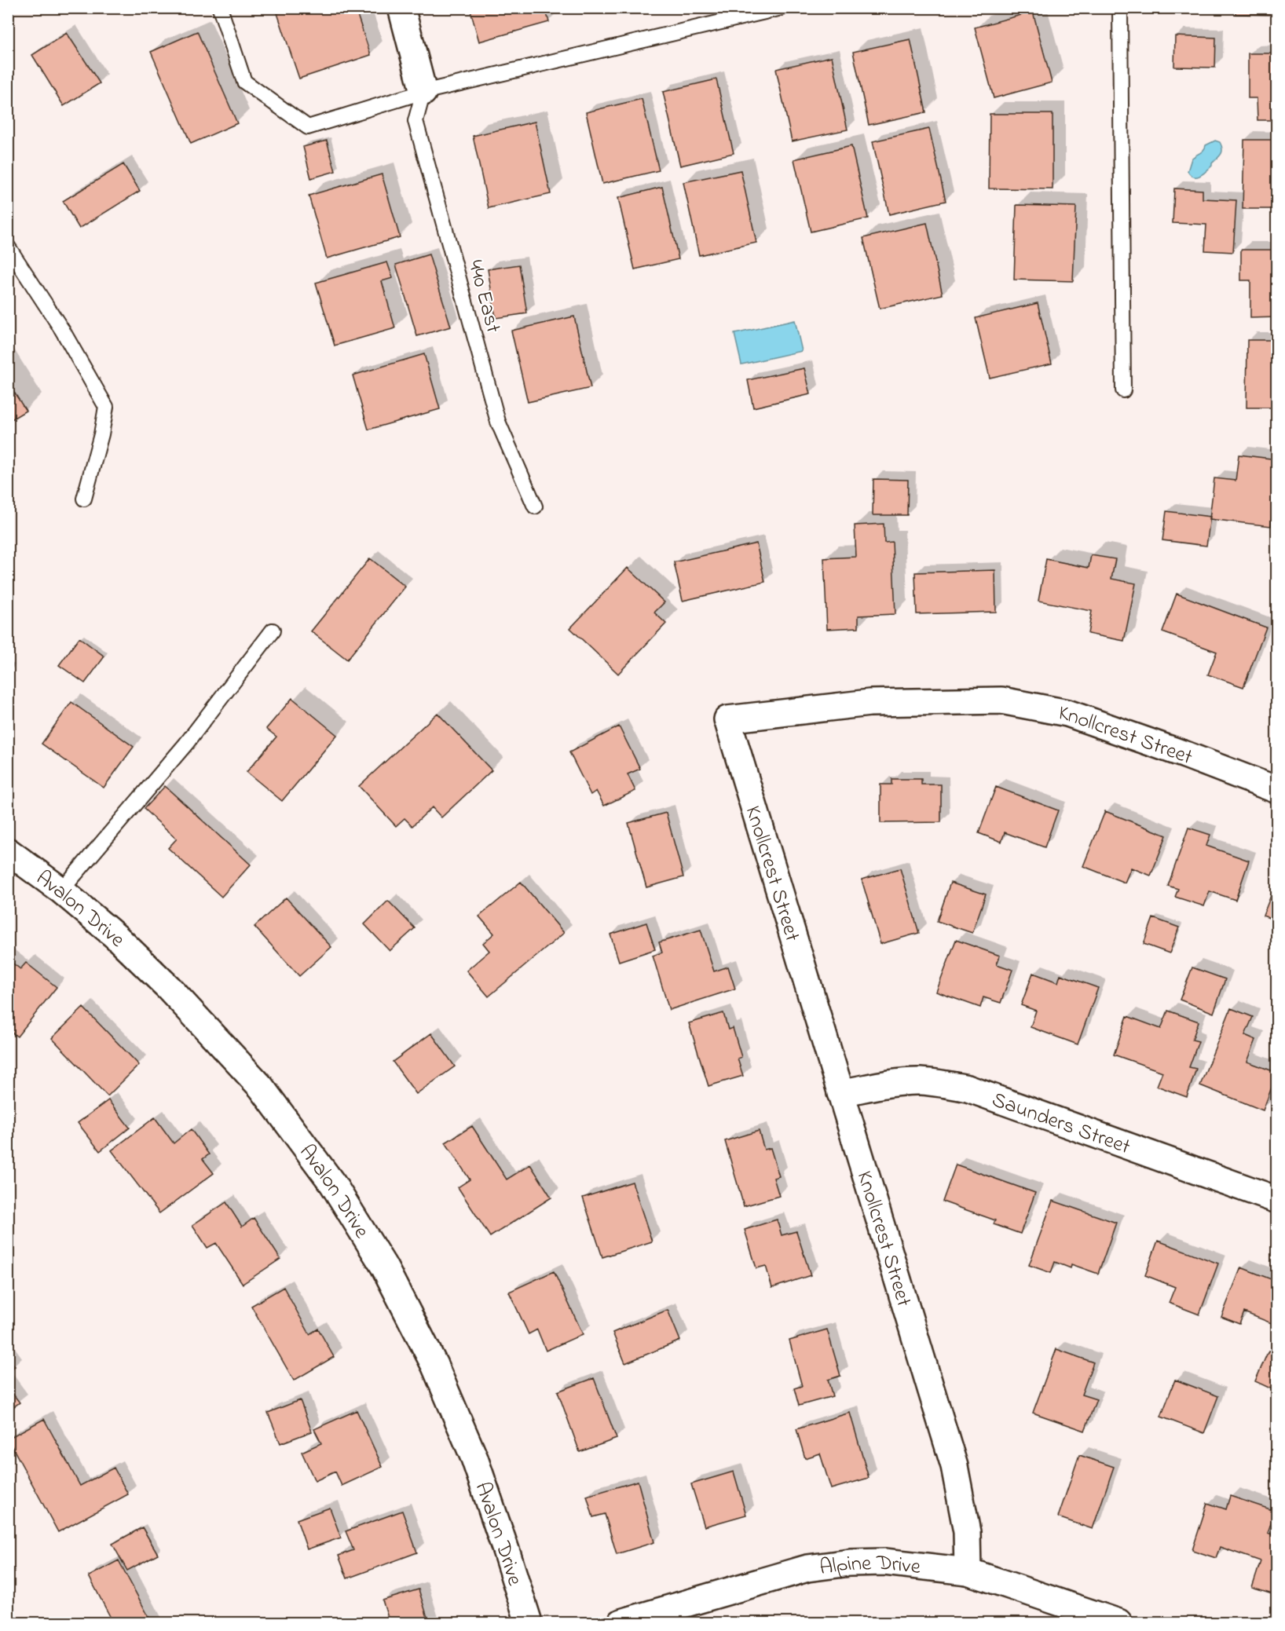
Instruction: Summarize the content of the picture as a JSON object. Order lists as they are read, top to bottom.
{
  "streets": {
    "street": [
      "Knollcrest Street",
      "Avalon Drive",
      "Saunders Street",
      "Alpine Drive"
    ],
    "lane": ["440 East"]
  },
  "crossings": [
    ["Knollcrest Street", "Saunders Street"],
    ["Knollcrest Street", "Alpine Drive"]
  ]
}
